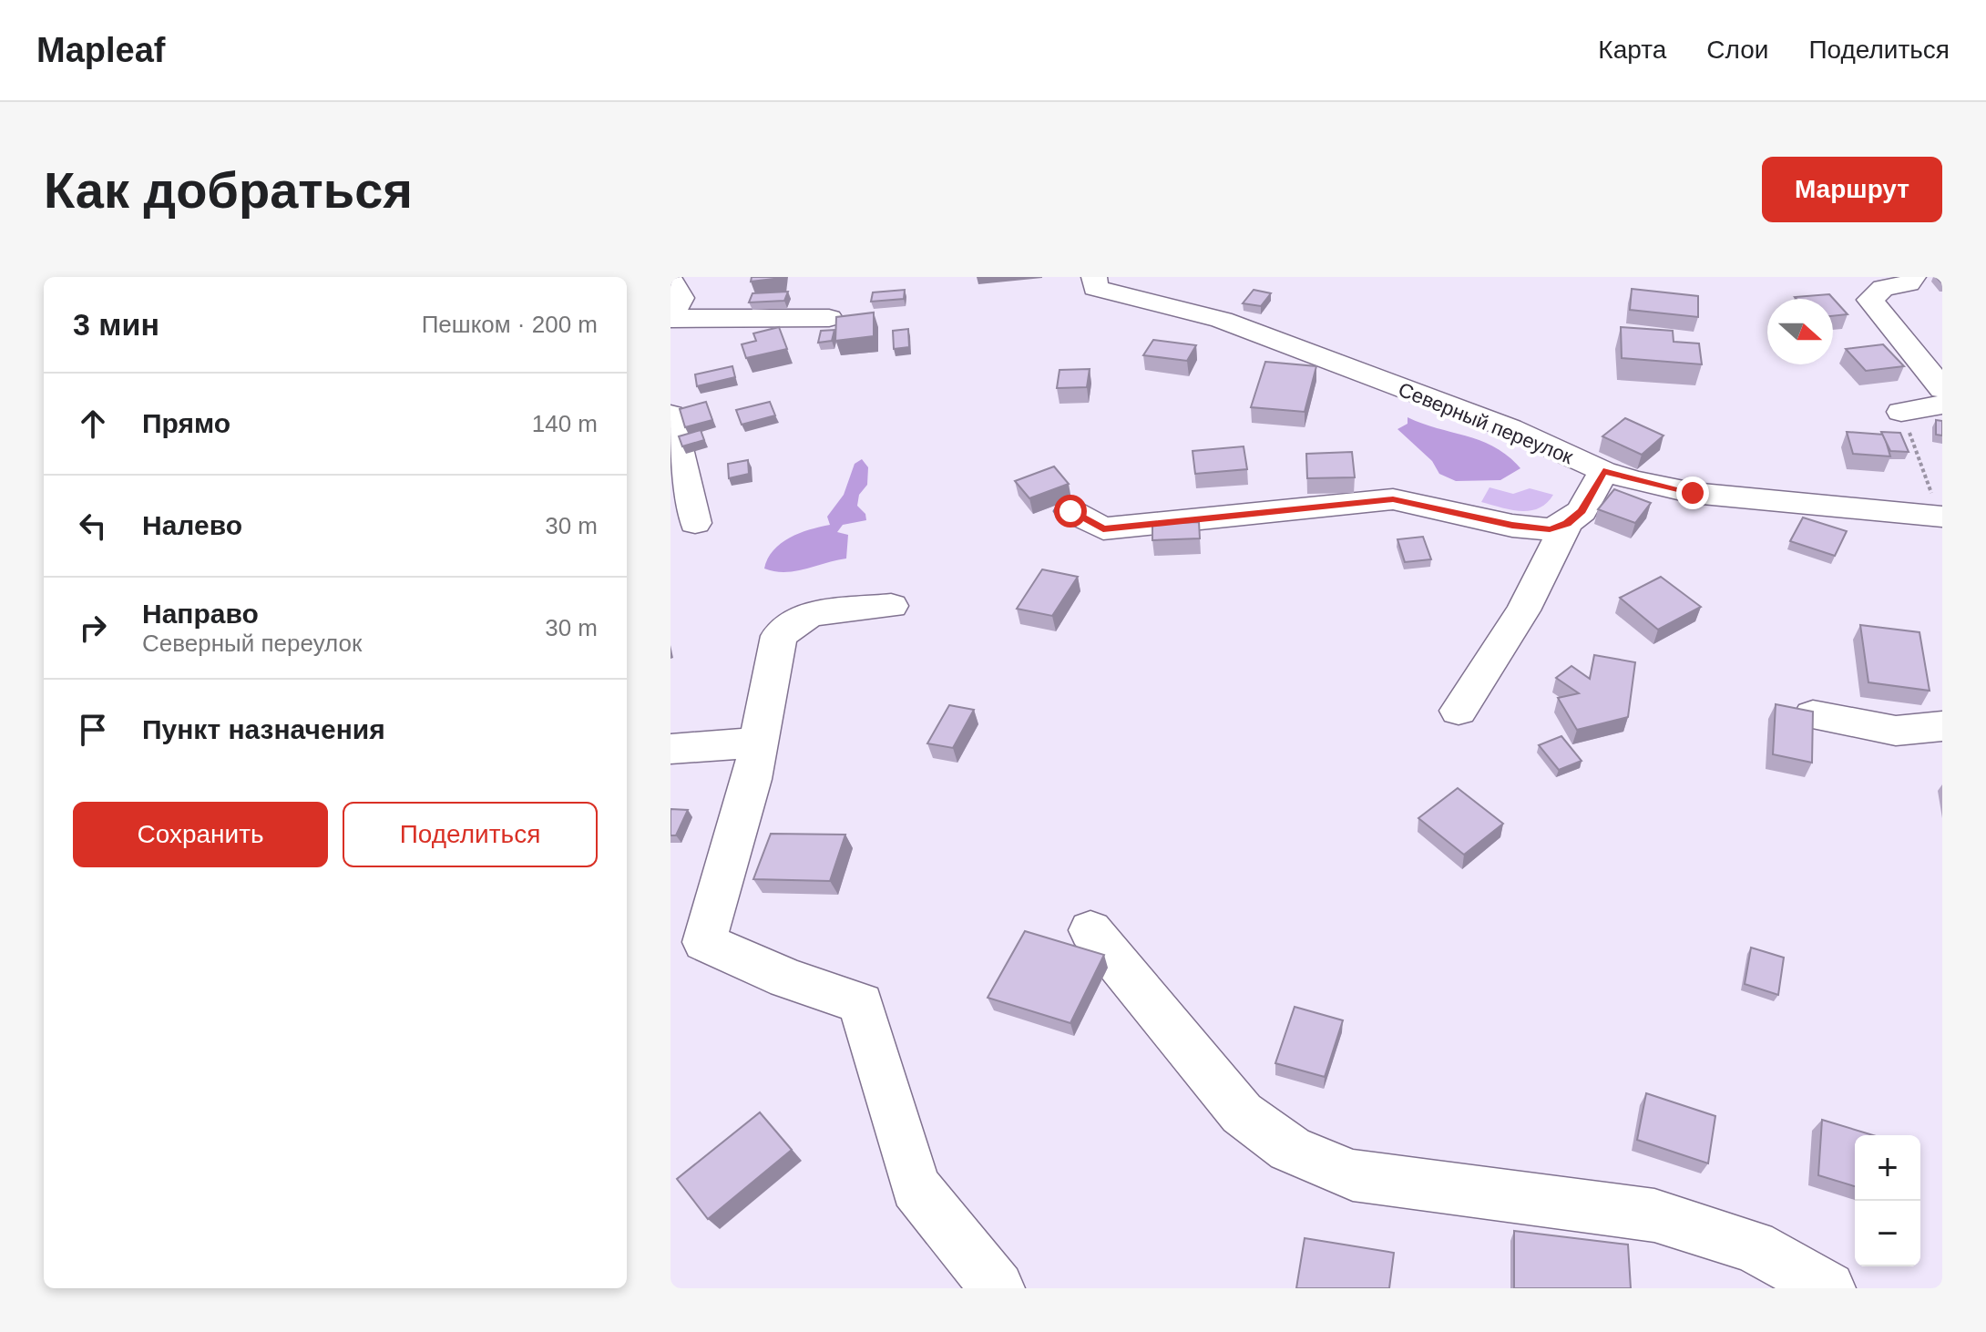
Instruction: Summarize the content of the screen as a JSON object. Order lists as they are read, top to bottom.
{
  "streets": {
    "street": ["Северный переулок"]
  },
  "north": "right",
  "page": {
    "header": "Mapleaf",
    "nav": ["Карта", "Слои", "Поделиться"],
    "buttons": [
      "Маршрут",
      ["Сохранить", "Поделиться"]
    ],
    "title": "Как добраться",
    "heading": ["3 мин", "Пешком · 200 m"],
    "list": [
      ["Прямо", "140 m"],
      ["Налево", "30 m"],
      ["Направо", "Северный переулок", "30 m"],
      "Пункт назначения"
    ],
    "map_buttons": ["+", "−"]
  }
}
